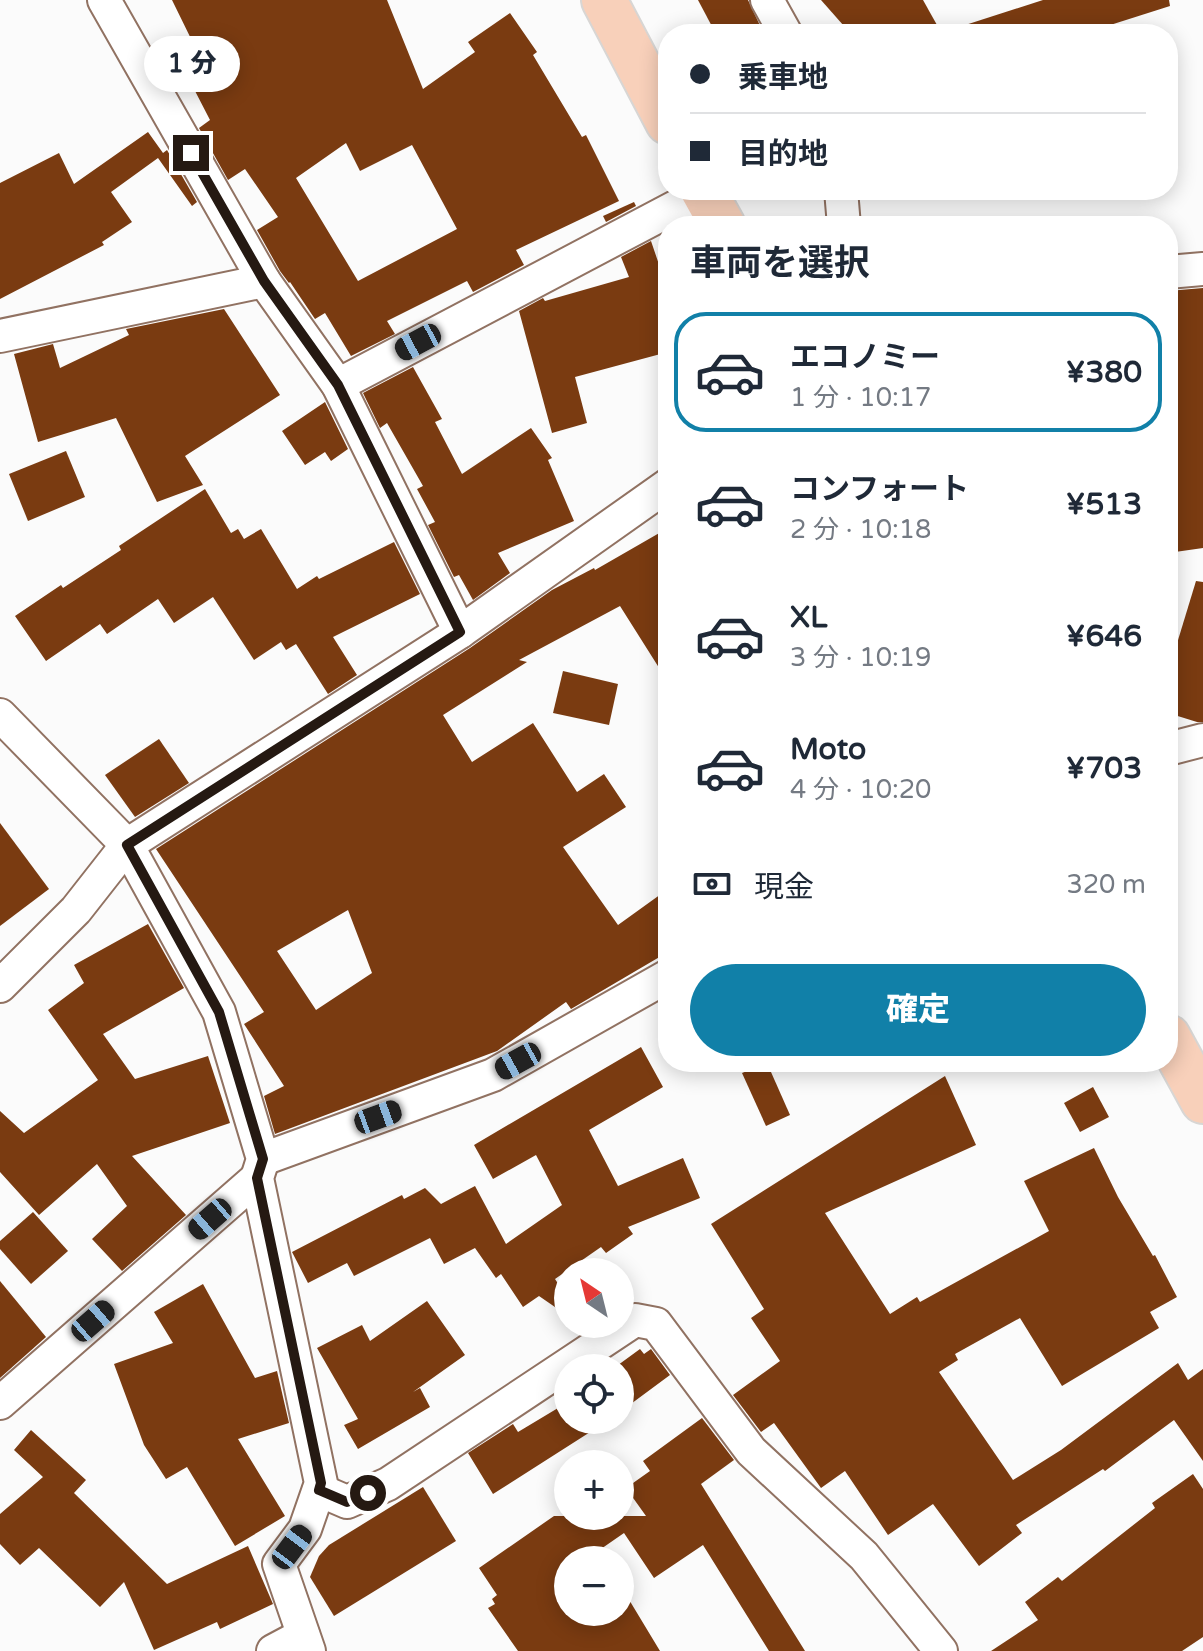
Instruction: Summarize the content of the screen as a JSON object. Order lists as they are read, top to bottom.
{
  "north": "top left",
  "page": {
    "banner": ["乗車地", "目的地"],
    "bubble": "1 分",
    "heading": "車両を選択",
    "list": [
      {
        "name": "エコノミー",
        "note": "1 分 · 10:17",
        "value": "¥380"
      },
      {
        "name": "コンフォート",
        "note": "2 分 · 10:18",
        "value": "¥513"
      },
      {
        "name": "XL",
        "note": "3 分 · 10:19",
        "value": "¥646"
      },
      {
        "name": "Moto",
        "note": "4 分 · 10:20",
        "value": "¥703"
      }
    ],
    "pay": ["現金", "320 m"],
    "buttons": "確定",
    "map_buttons": ["+", "−"]
  }
}
